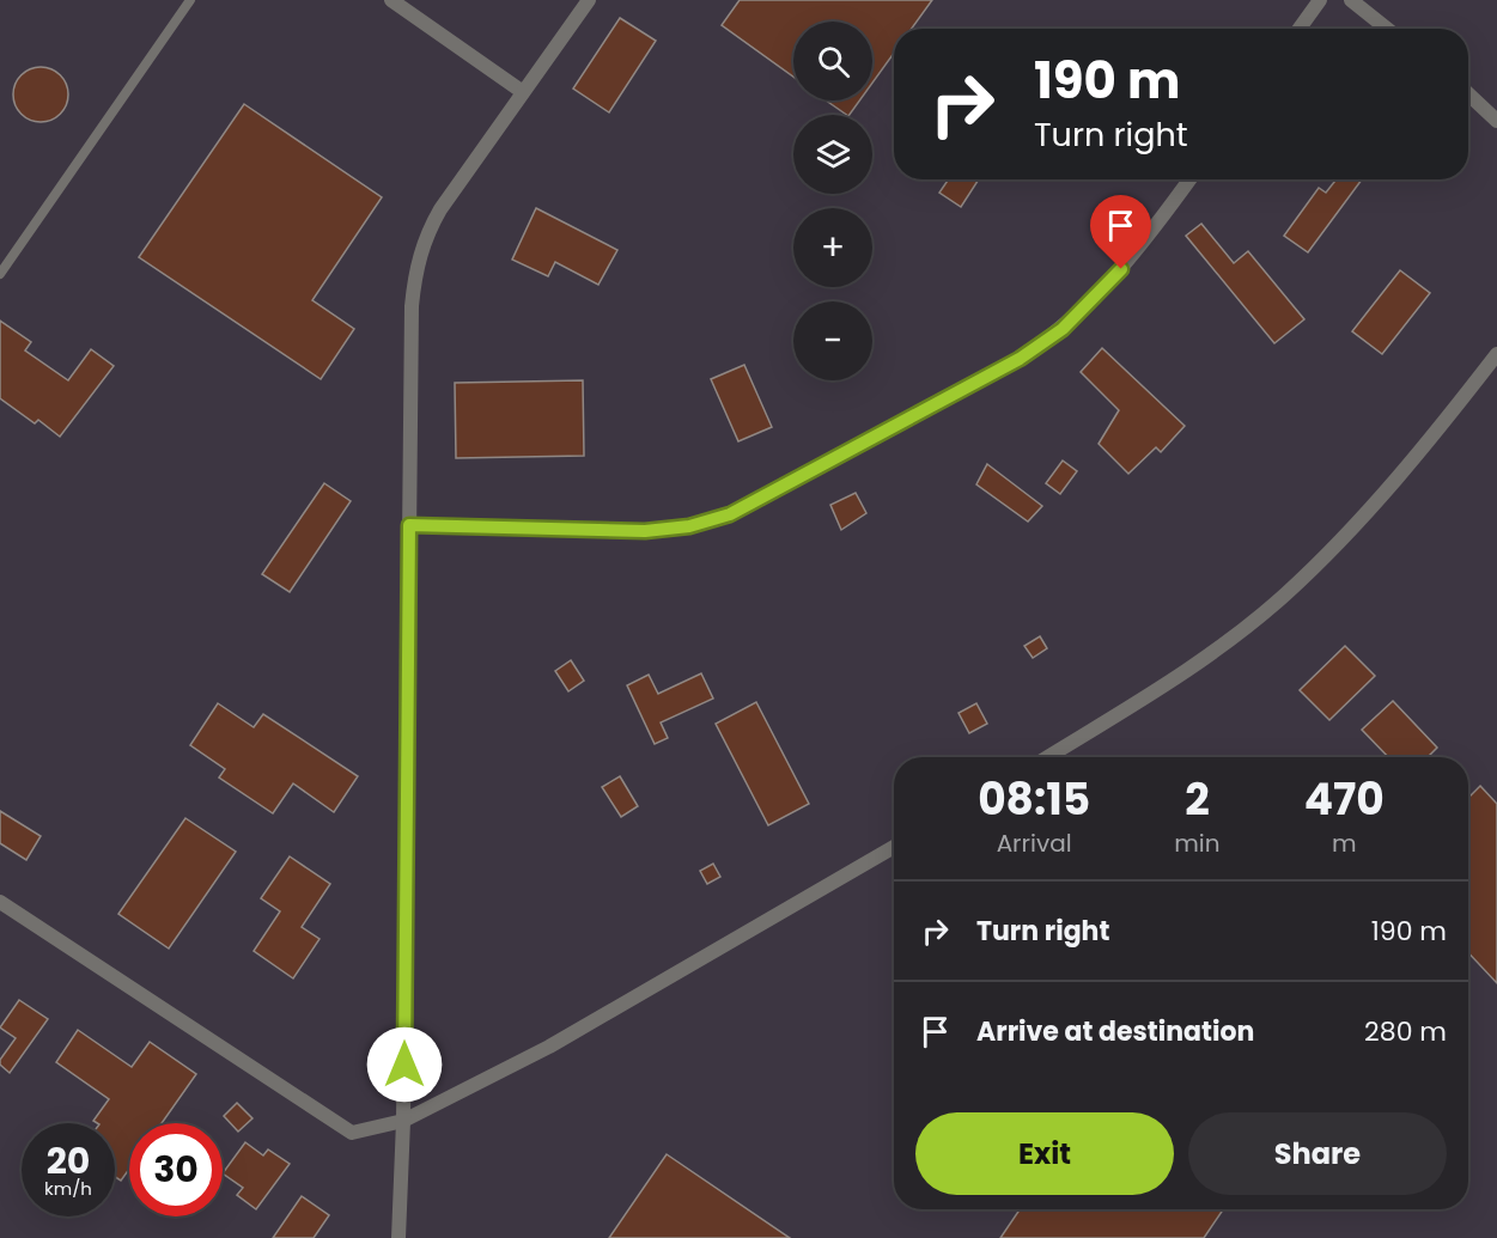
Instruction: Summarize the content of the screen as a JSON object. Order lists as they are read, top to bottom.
{
  "page": {
    "map_buttons": ["+", "−"],
    "turn": ["190 m", "Turn right"],
    "eta": [
      "08:15",
      "Arrival",
      "2",
      "min",
      "470",
      "m"
    ],
    "list": [
      {
        "name": "Turn right",
        "value": "190 m"
      },
      {
        "name": "Arrive at destination",
        "value": "280 m"
      }
    ],
    "buttons": ["Exit", "Share"],
    "speed": "20 km/h",
    "limit": "30"
  }
}
